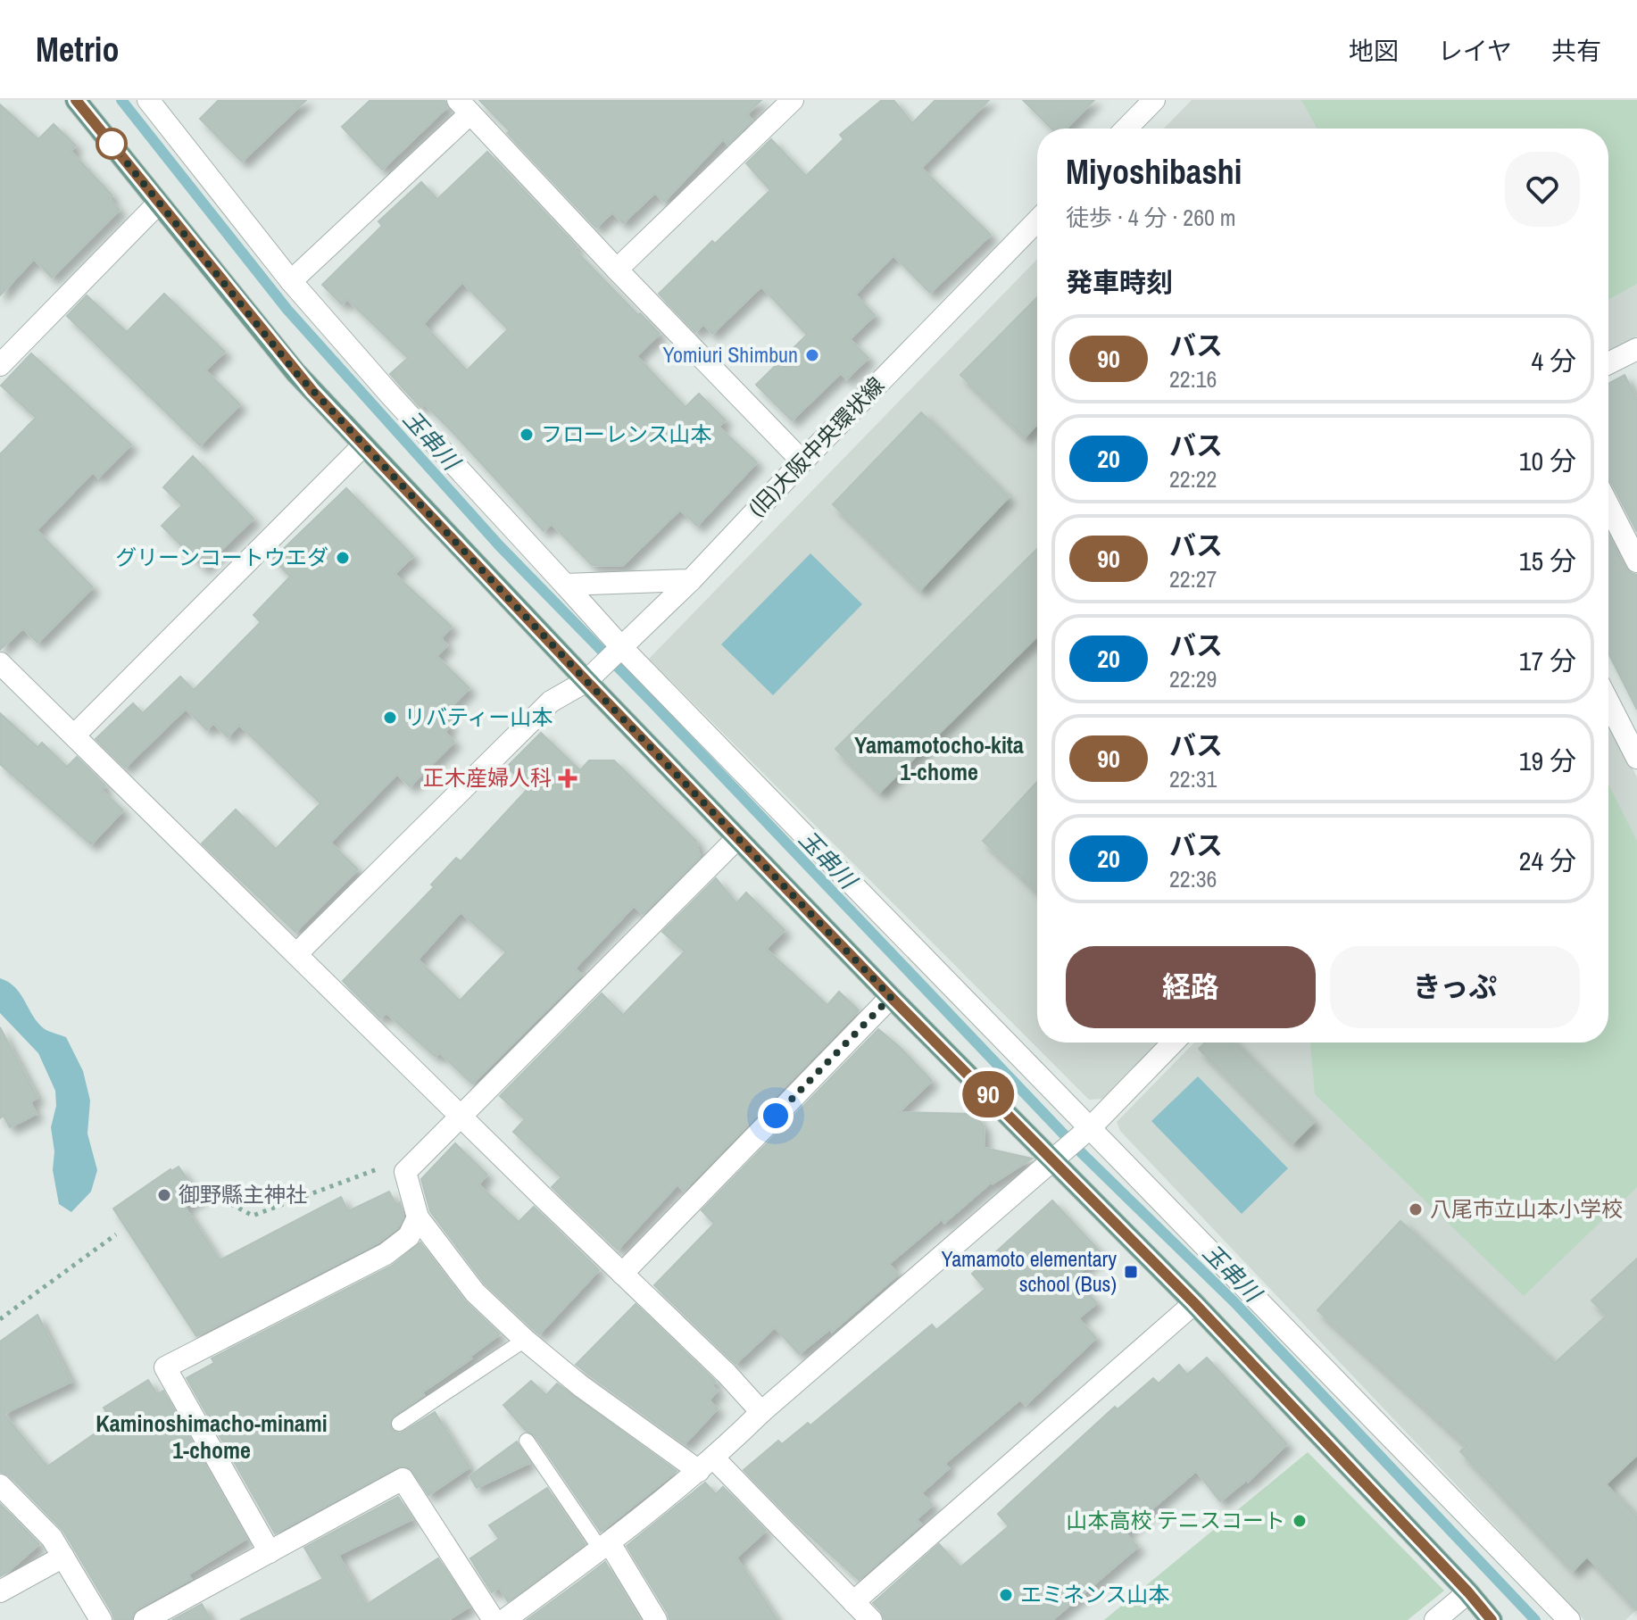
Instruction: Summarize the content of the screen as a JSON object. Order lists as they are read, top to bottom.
{
  "streets": {
    "street": ["(旧)大阪中央環状線"]
  },
  "districts": ["Yamamotocho-kita 1-chome", "Kaminoshimacho-minami 1-chome"],
  "water": ["玉串川"],
  "places": {
    "other": [
      "Yomiuri Shimbun",
      "フローレンス山本",
      "グリーンコートウエダ",
      "リバティー山本",
      "御野縣主神社",
      "八尾市立山本小学校",
      "山本高校 テニスコート",
      "エミネンス山本"
    ],
    "health": ["正木産婦人科"],
    "transit": ["Yamamoto elementary school (Bus)"]
  },
  "lines": ["bus line 90"],
  "page": {
    "header": "Metrio",
    "nav": ["地図", "レイヤ", "共有"],
    "on_map": "90",
    "heading": [
      ["Miyoshibashi", "徒歩 · 4 分 · 260 m"],
      "発車時刻"
    ],
    "list": [
      {
        "mark": "90",
        "name": "バス",
        "note": "22:16",
        "value": "4 分"
      },
      {
        "mark": "20",
        "name": "バス",
        "note": "22:22",
        "value": "10 分"
      },
      {
        "mark": "90",
        "name": "バス",
        "note": "22:27",
        "value": "15 分"
      },
      {
        "mark": "20",
        "name": "バス",
        "note": "22:29",
        "value": "17 分"
      },
      {
        "mark": "90",
        "name": "バス",
        "note": "22:31",
        "value": "19 分"
      },
      {
        "mark": "20",
        "name": "バス",
        "note": "22:36",
        "value": "24 分"
      }
    ],
    "buttons": ["経路", "きっぷ"]
  }
}
